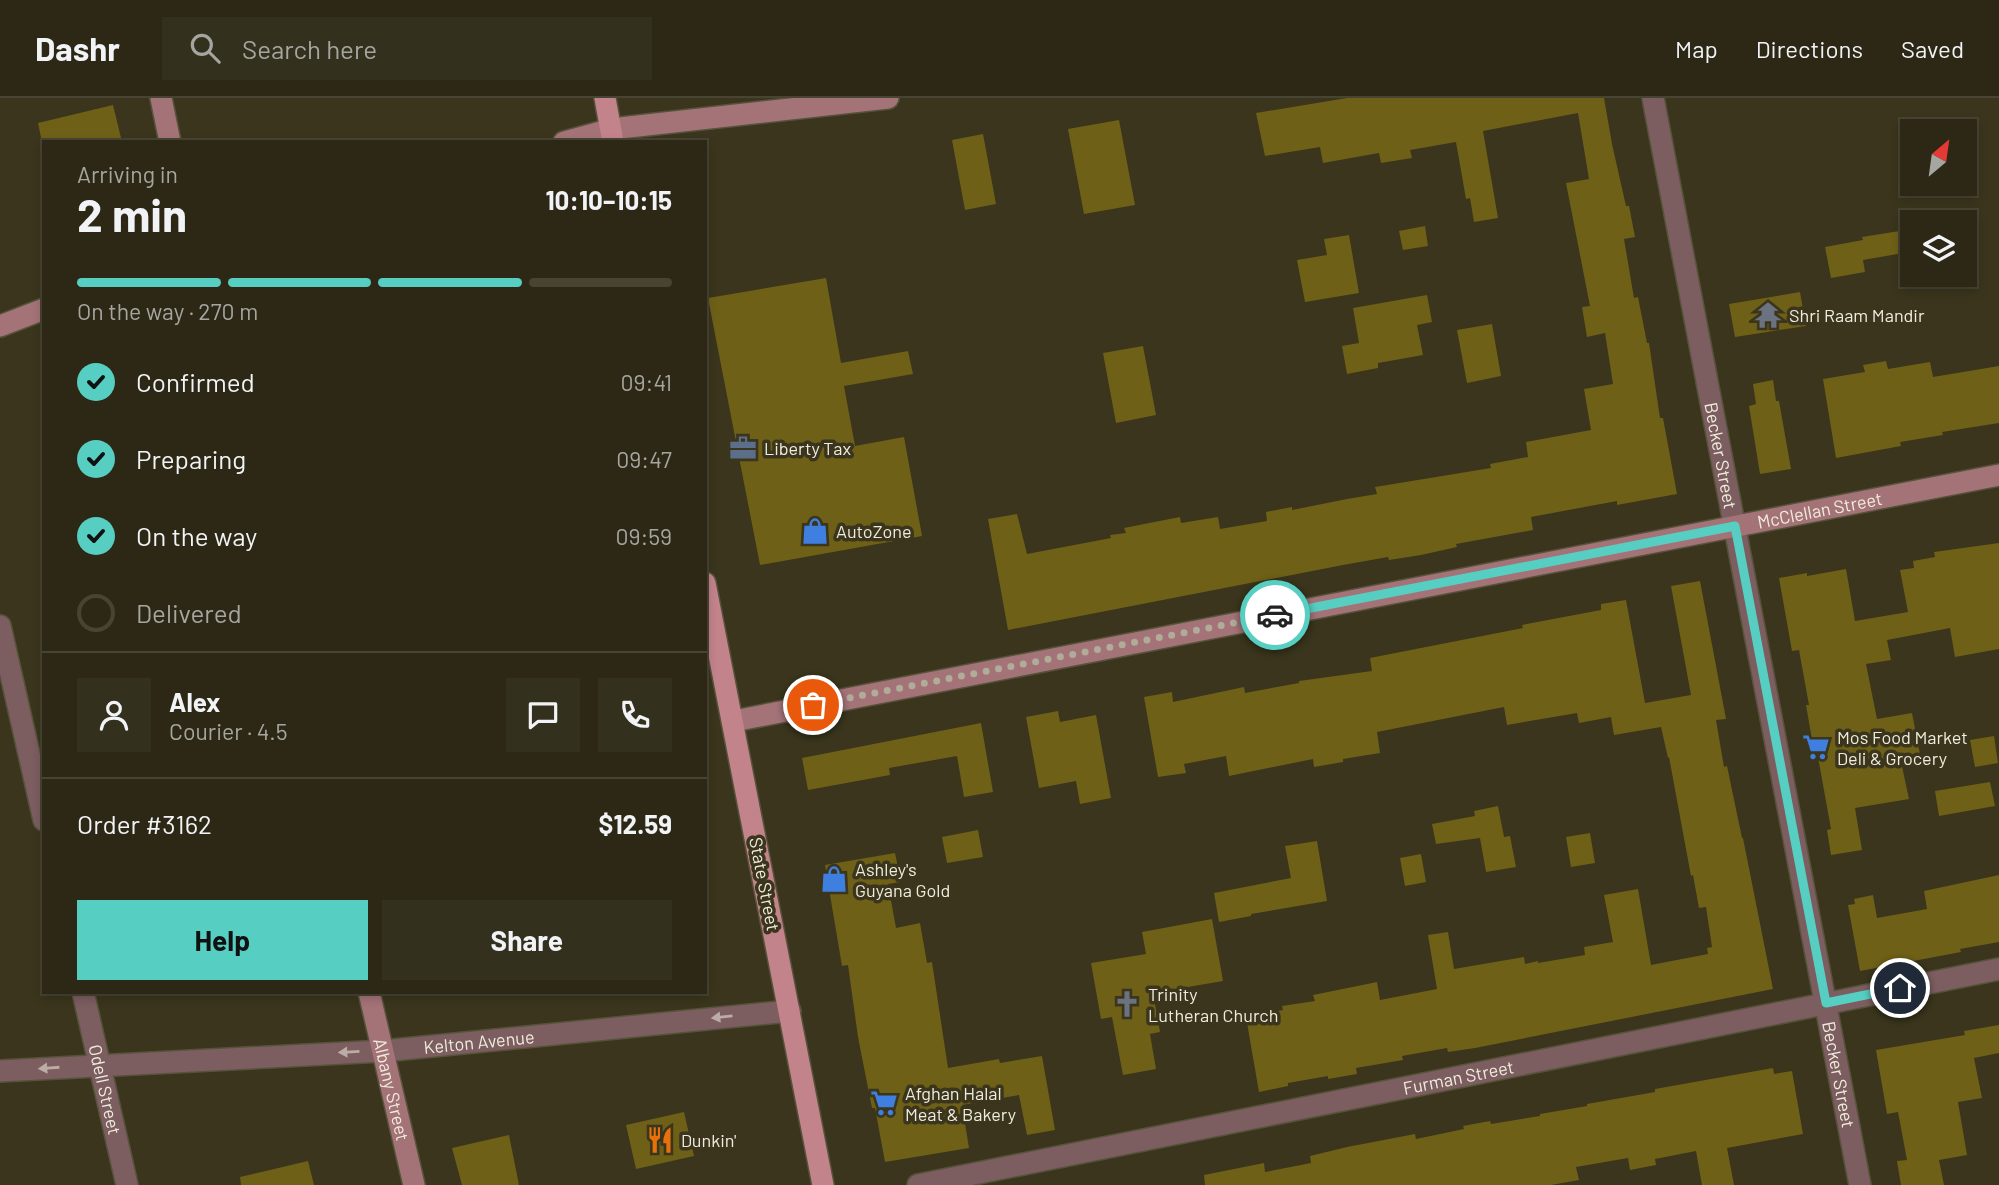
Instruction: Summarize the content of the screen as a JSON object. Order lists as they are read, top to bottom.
{
  "streets": {
    "main road": ["State Street"],
    "street": [
      "Becker Street",
      "McClellan Street",
      "Kelton Avenue",
      "Furman Street",
      "Odell Street",
      "Albany Street"
    ]
  },
  "crossings": [
    ["Becker Street", "McClellan Street"],
    ["Becker Street", "Furman Street"],
    ["McClellan Street", "State Street"],
    ["State Street", "Kelton Avenue"],
    ["Kelton Avenue", "Odell Street"],
    ["Kelton Avenue", "Albany Street"]
  ],
  "one_way": ["Kelton Avenue"],
  "places": {
    "temple": ["Shri Raam Mandir"],
    "office": ["Liberty Tax"],
    "shop": ["AutoZone", "Ashley's Guyana Gold"],
    "supermarket": ["Mos Food Market Deli & Grocery", "Afghan Halal Meat & Bakery"],
    "church": ["Trinity Lutheran Church"],
    "restaurant": ["Dunkin'"]
  },
  "north": "top right",
  "page": {
    "header": "Dashr",
    "search": "Search here",
    "nav": ["Map", "Directions", "Saved"],
    "heading": ["2 min", "Arriving in", "10:10–10:15"],
    "panel": [
      "Alex",
      "Courier · 4.5",
      "Order #3162",
      "$12.59"
    ],
    "bar": "On the way · 270 m",
    "list": [
      ["Confirmed", "09:41"],
      ["Preparing", "09:47"],
      ["On the way", "09:59"],
      "Delivered"
    ],
    "buttons": ["Help", "Share"]
  }
}
